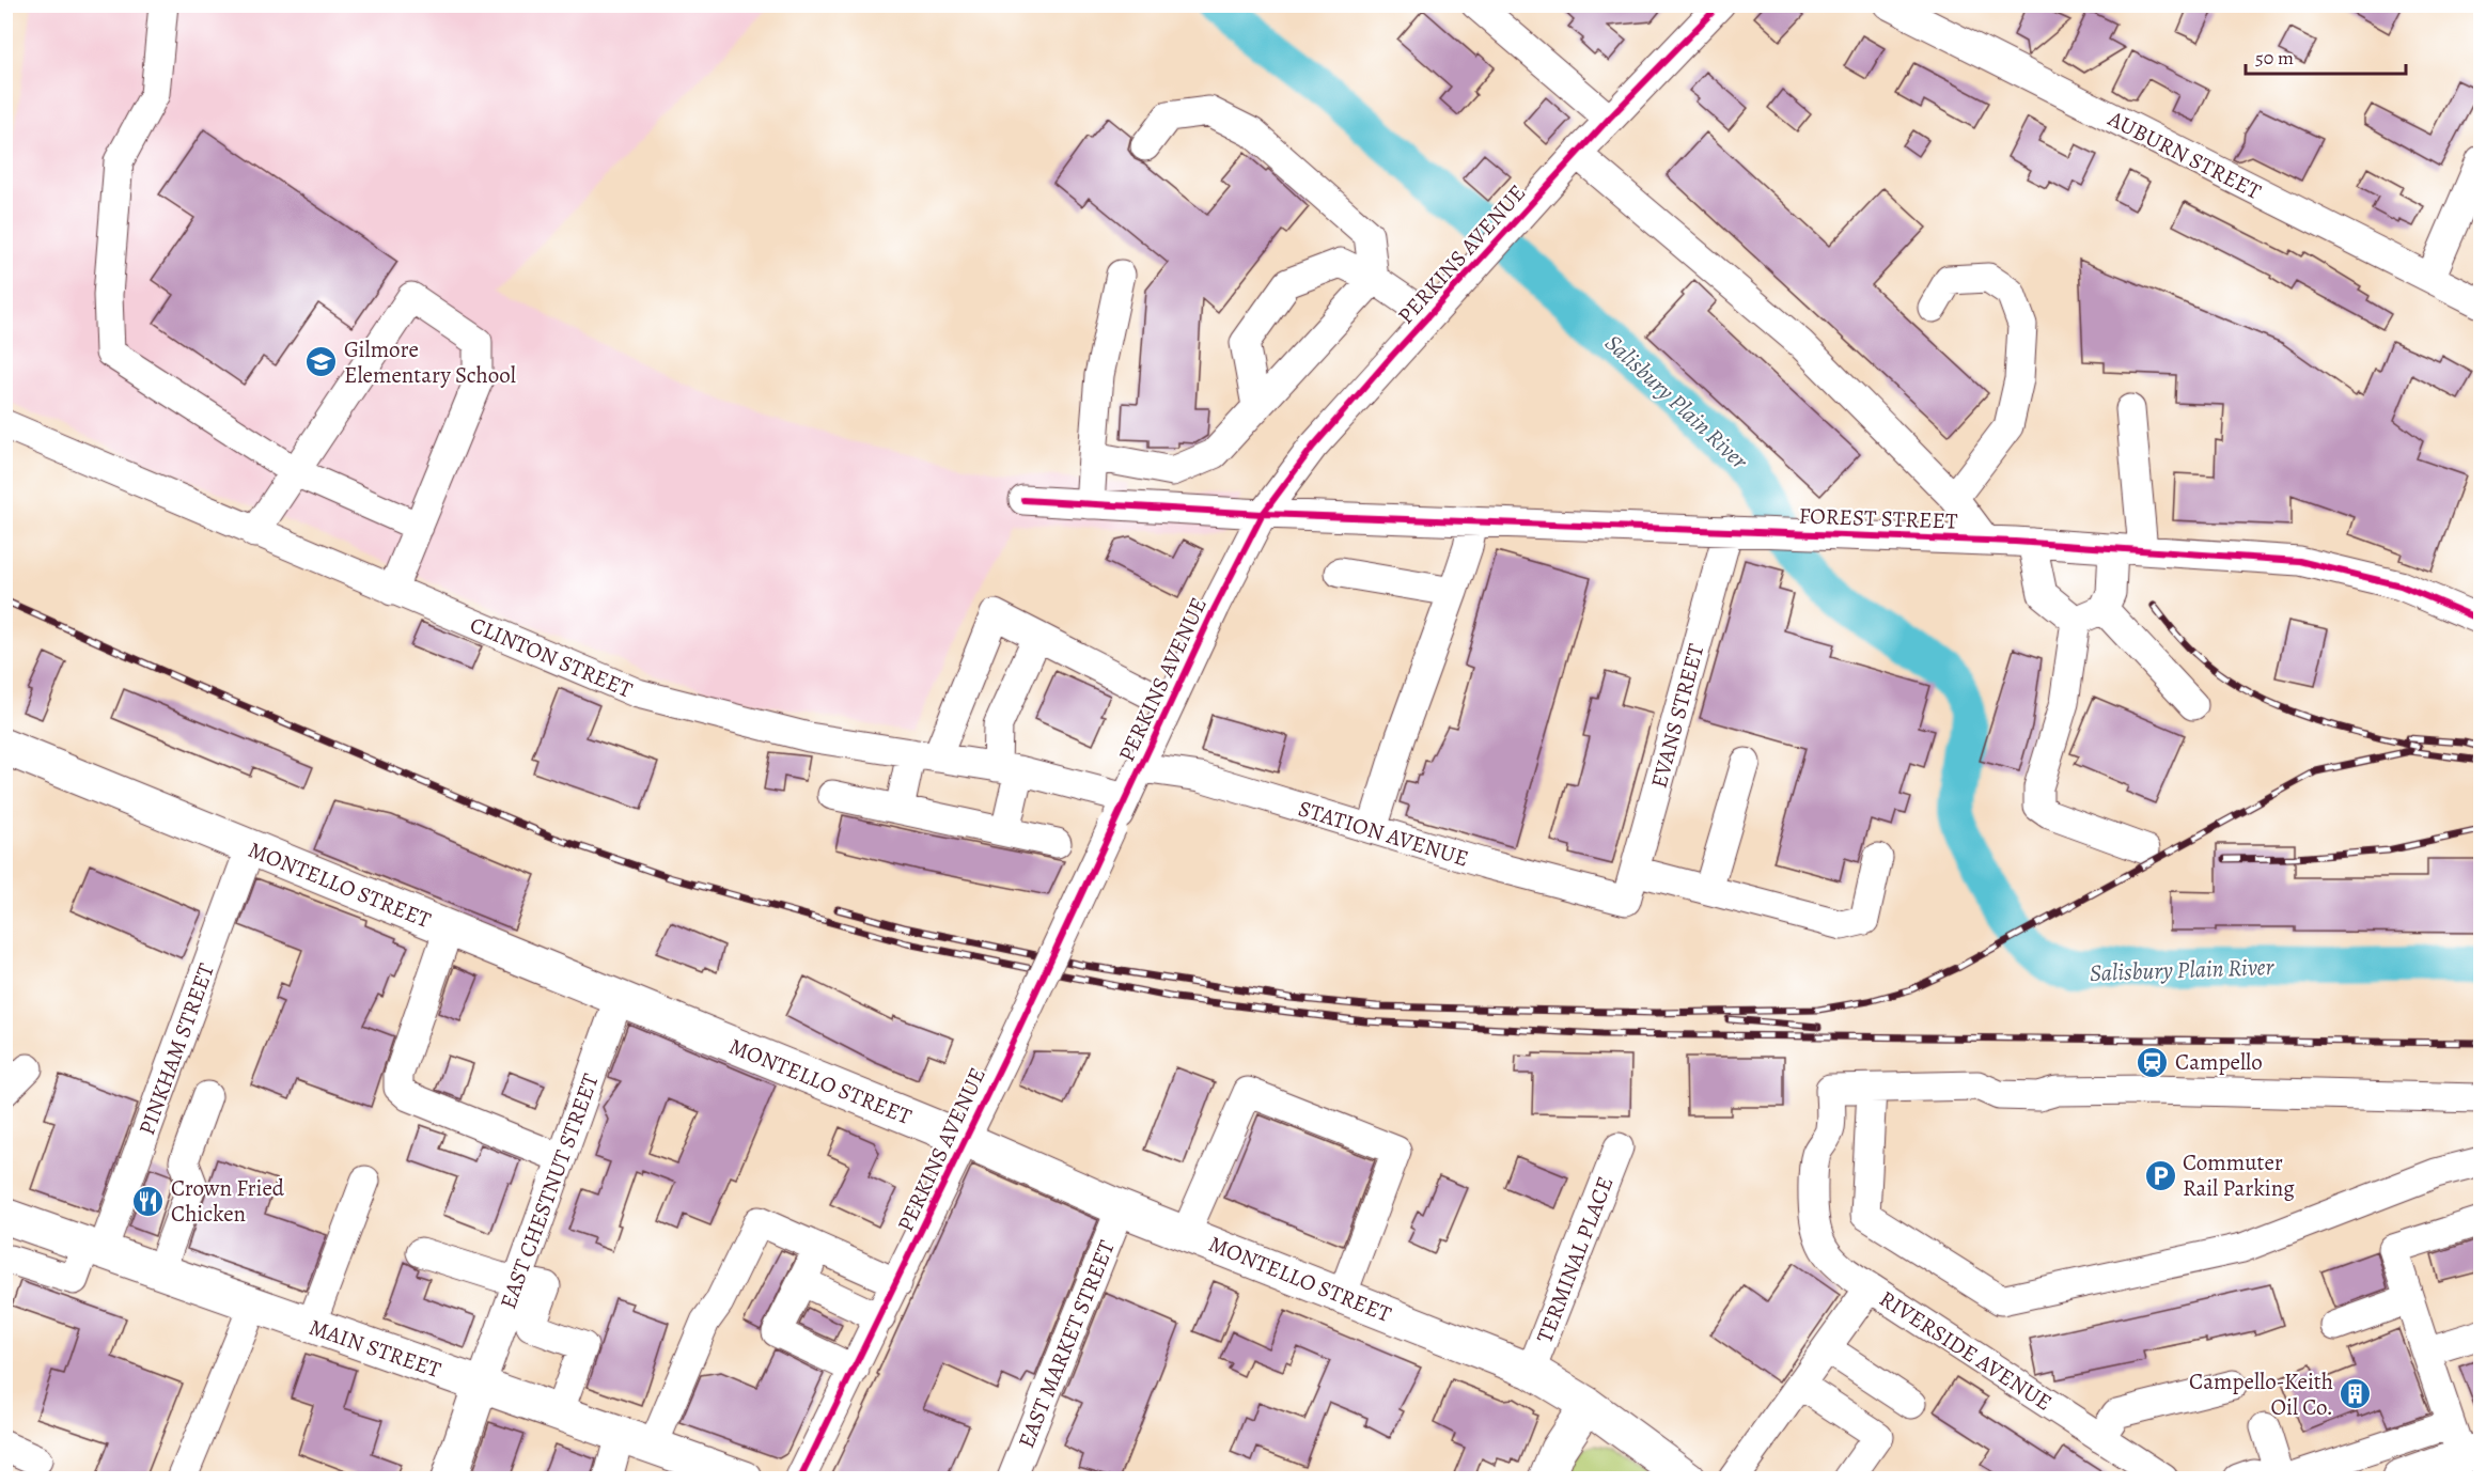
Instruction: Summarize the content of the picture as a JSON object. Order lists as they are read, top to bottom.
{
  "streets": {
    "main road": ["MONTELLO STREET", "MAIN STREET"],
    "street": [
      "AUBURN STREET",
      "PERKINS AVENUE",
      "FOREST STREET",
      "CLINTON STREET",
      "EVANS STREET",
      "STATION AVENUE",
      "PINKHAM STREET",
      "EAST CHESTNUT STREET",
      "TERMINAL PLACE",
      "EAST MARKET STREET",
      "RIVERSIDE AVENUE"
    ]
  },
  "crossings": [
    ["PERKINS AVENUE", "FOREST STREET"],
    ["PERKINS AVENUE", "CLINTON STREET"],
    ["PERKINS AVENUE", "STATION AVENUE"],
    ["PERKINS AVENUE", "MONTELLO STREET"],
    ["FOREST STREET", "EVANS STREET"],
    ["EVANS STREET", "STATION AVENUE"],
    ["MONTELLO STREET", "PINKHAM STREET"],
    ["MONTELLO STREET", "EAST CHESTNUT STREET"],
    ["MONTELLO STREET", "TERMINAL PLACE"],
    ["MONTELLO STREET", "EAST MARKET STREET"],
    ["PINKHAM STREET", "MAIN STREET"],
    ["EAST CHESTNUT STREET", "MAIN STREET"]
  ],
  "water": ["Salisbury Plain River"],
  "places": {
    "school or university": ["Gilmore Elementary School"],
    "station": ["Campello"],
    "parking": ["Commuter Rail Parking"],
    "restaurant": ["Crown Fried Chicken"],
    "building": ["Campello-Keith Oil Co."]
  },
  "scale_bar": "50 m"
}
